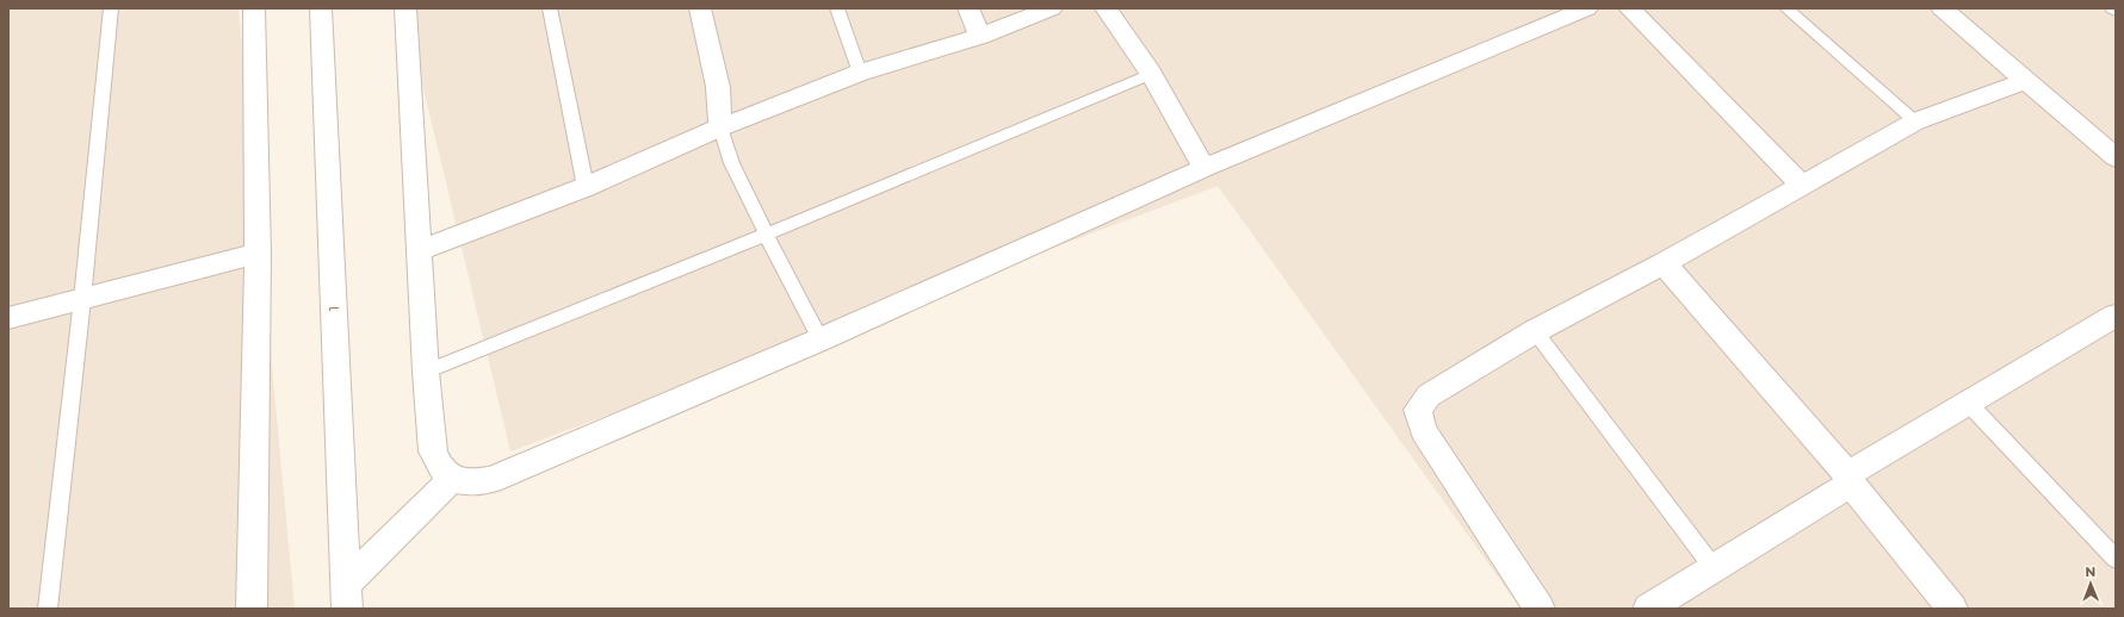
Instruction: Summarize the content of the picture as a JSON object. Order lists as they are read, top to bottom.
{
  "streets": {
    "street": ["1"]
  },
  "north": "top"
}
